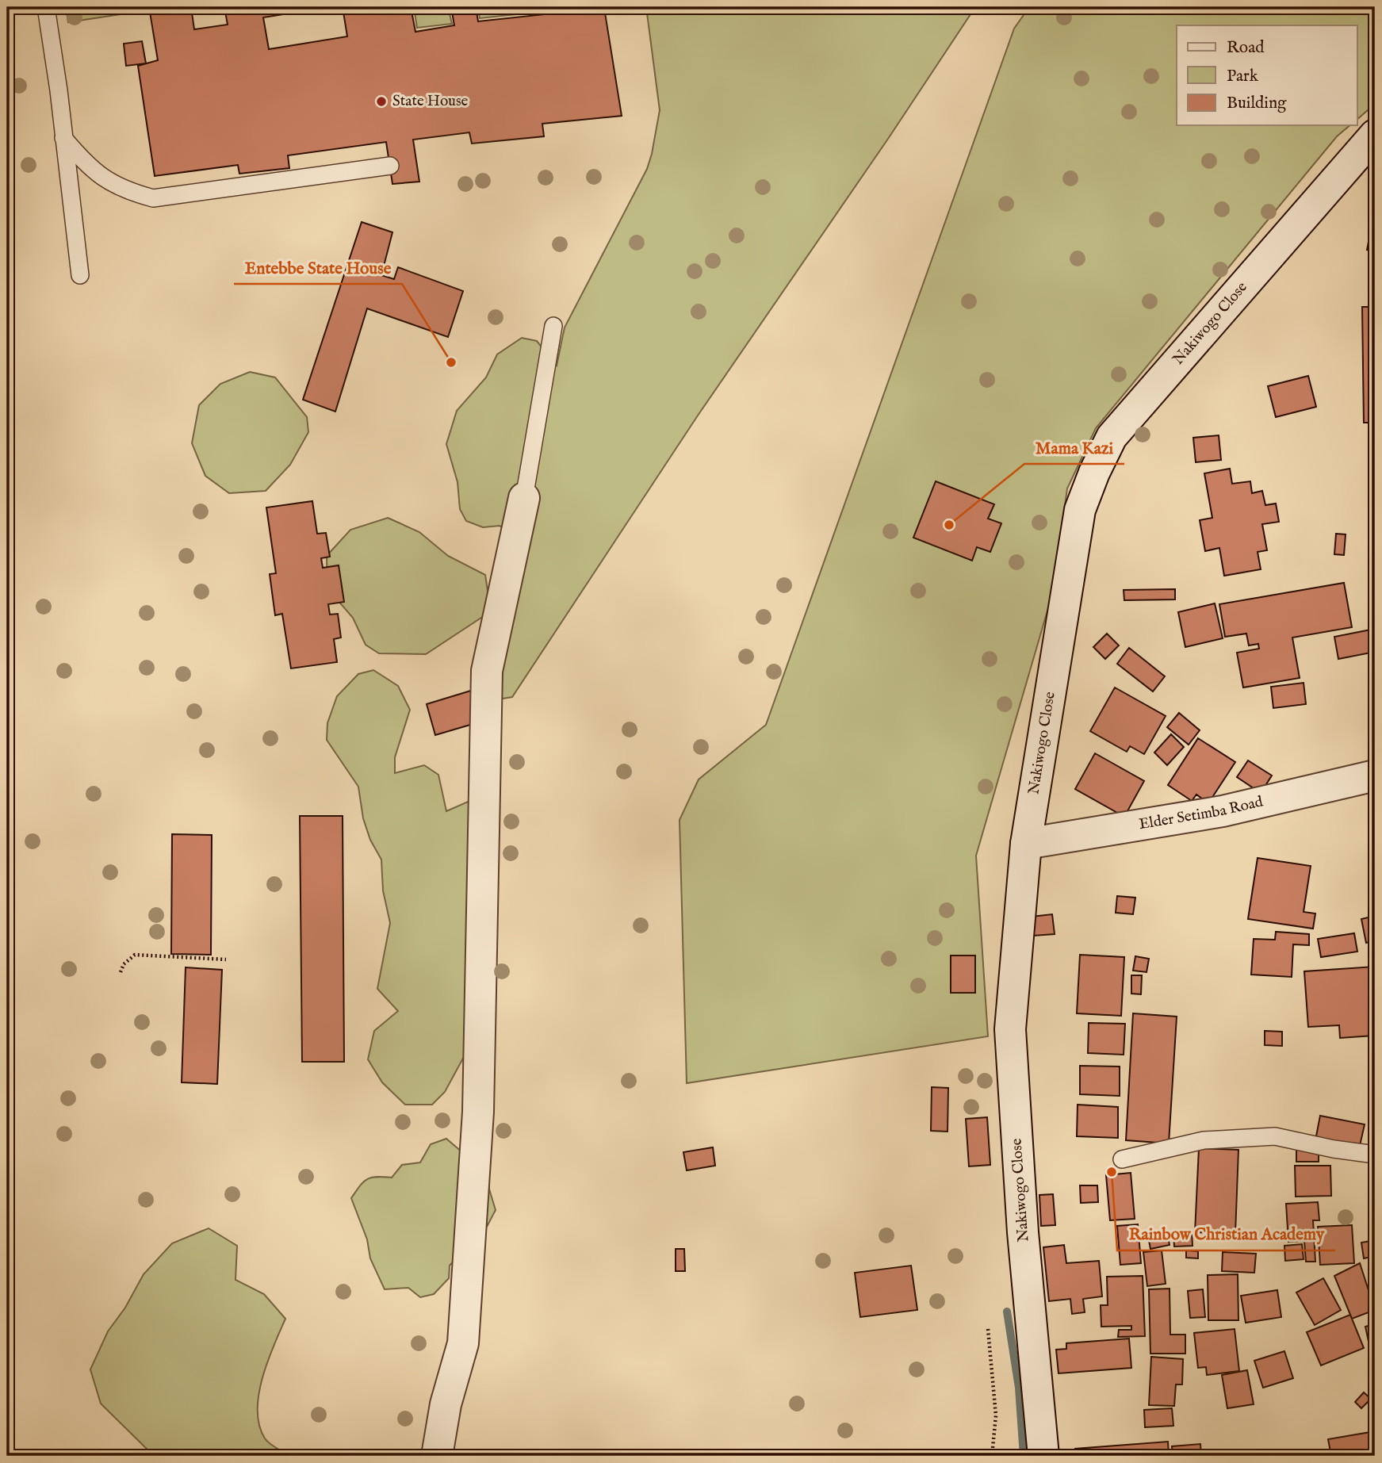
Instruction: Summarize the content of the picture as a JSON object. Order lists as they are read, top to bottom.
{
  "streets": {
    "street": ["Nakiwogo Close", "Elder Setimba Road"]
  },
  "crossings": [
    ["Nakiwogo Close", "Elder Setimba Road"]
  ],
  "places": [
    "State House",
    "Entebbe State House",
    "Mama Kazi",
    "Rainbow Christian Academy"
  ],
  "legend": ["Road", "Park", "Building"]
}
